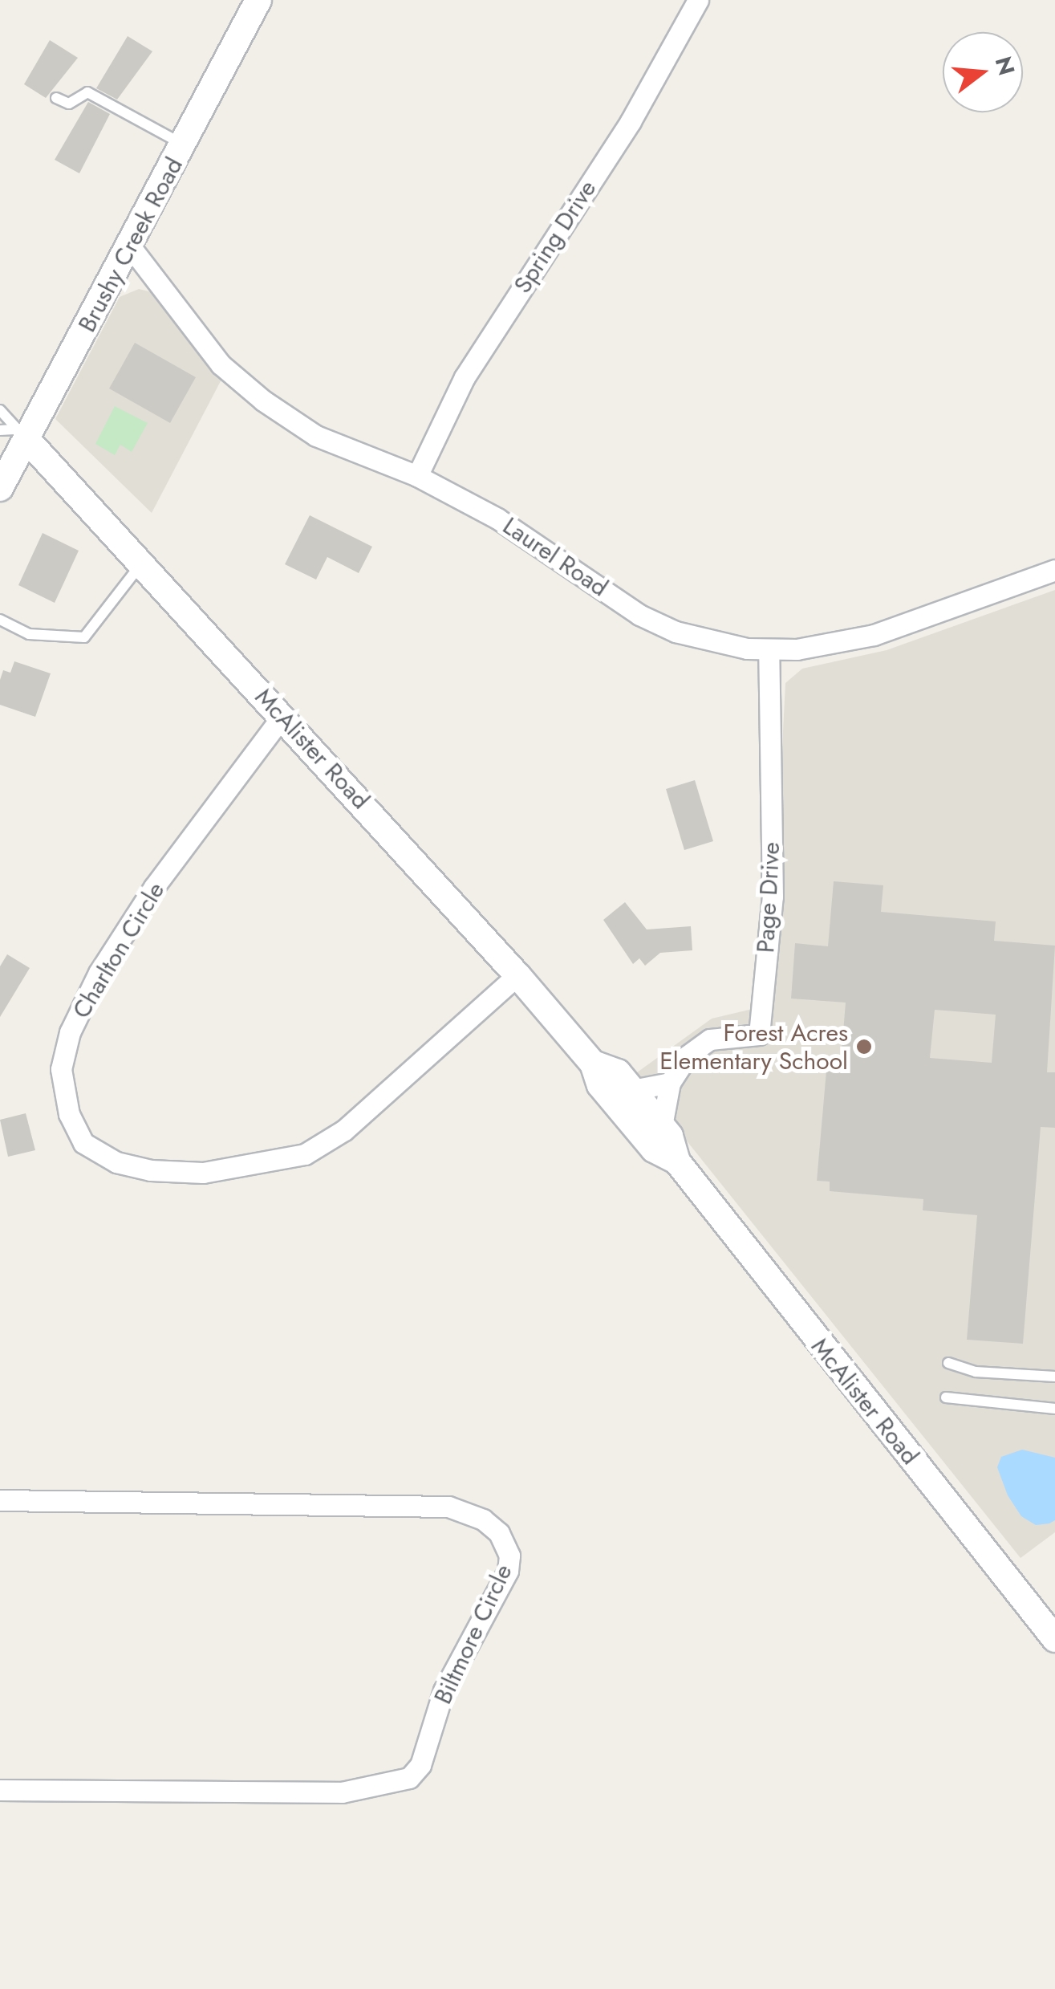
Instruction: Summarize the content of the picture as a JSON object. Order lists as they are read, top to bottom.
{
  "streets": {
    "street": [
      "Spring Drive",
      "Brushy Creek Road",
      "Laurel Road",
      "McAlister Road",
      "Page Drive",
      "Charlton Circle",
      "Biltmore Circle"
    ]
  },
  "crossings": [
    ["Spring Drive", "Laurel Road"],
    ["Brushy Creek Road", "Laurel Road"],
    ["Brushy Creek Road", "McAlister Road"],
    ["Laurel Road", "Page Drive"],
    ["McAlister Road", "Page Drive"],
    ["McAlister Road", "Charlton Circle"]
  ],
  "places": ["Forest Acres Elementary School"],
  "north": "right"
}
